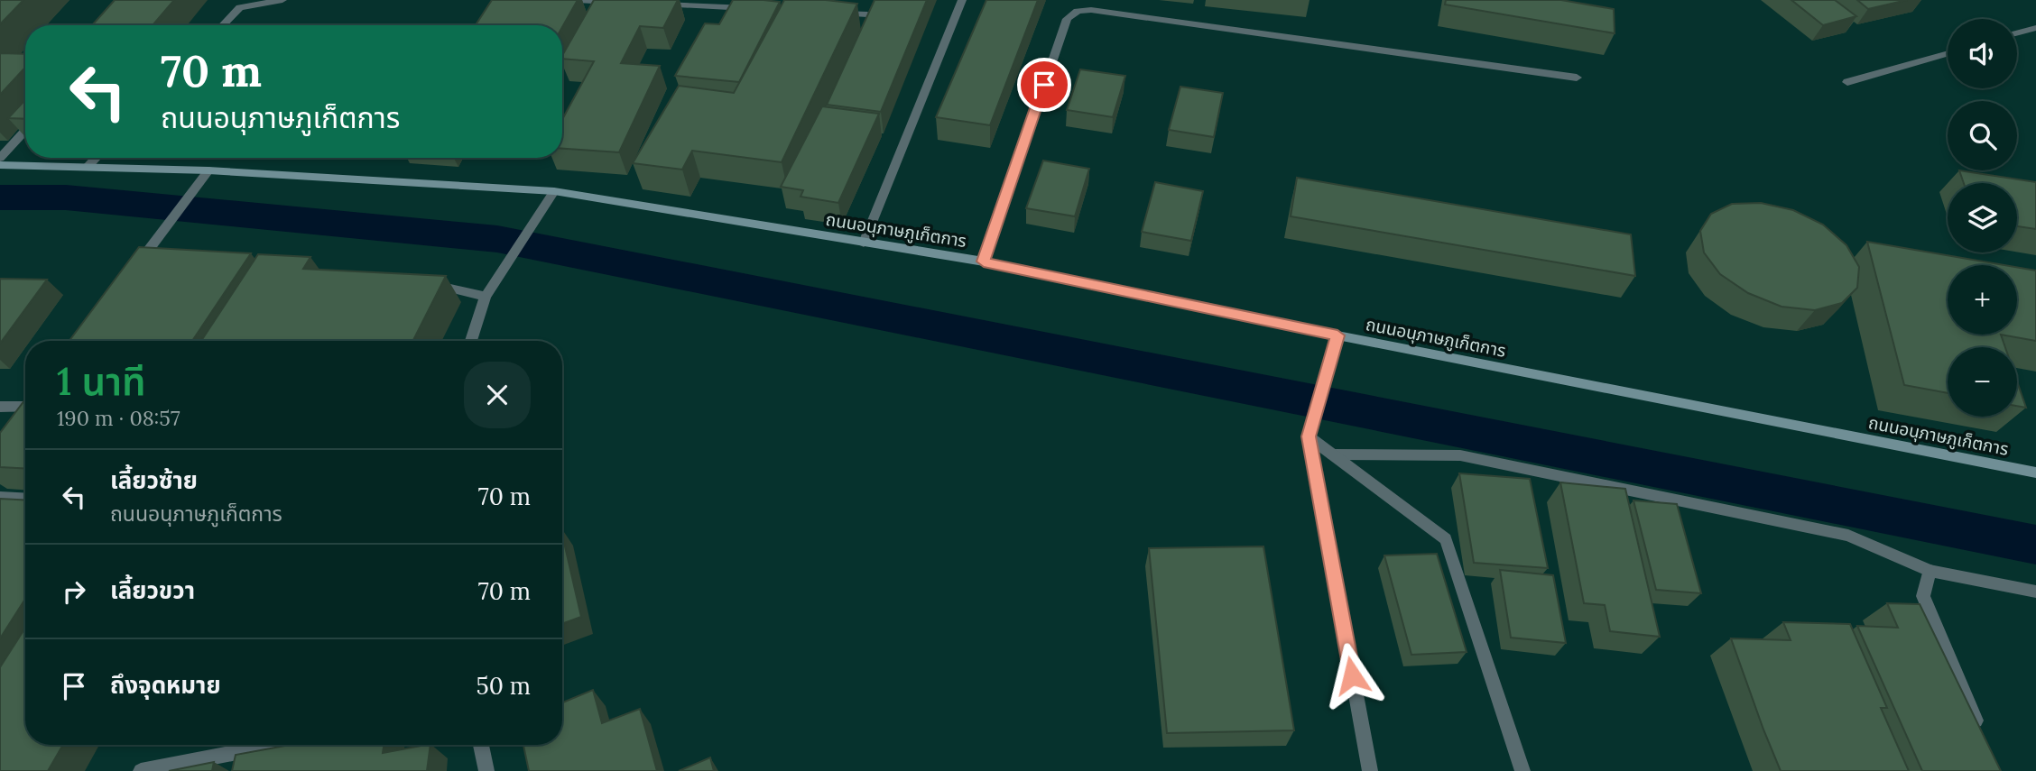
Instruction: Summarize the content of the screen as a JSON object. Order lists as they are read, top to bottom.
{
  "streets": {
    "street": ["ถนนอนุภาษภูเก็ตการ"]
  },
  "page": {
    "map_buttons": ["+", "−"],
    "turn": ["70 m", "ถนนอนุภาษภูเก็ตการ"],
    "heading": ["1 นาที", "190 m · 08:57"],
    "list": [
      {
        "name": "เลี้ยวซ้าย",
        "note": "ถนนอนุภาษภูเก็ตการ",
        "value": "70 m"
      },
      {
        "name": "เลี้ยวขวา",
        "value": "70 m"
      },
      {
        "name": "ถึงจุดหมาย",
        "value": "50 m"
      }
    ]
  }
}
